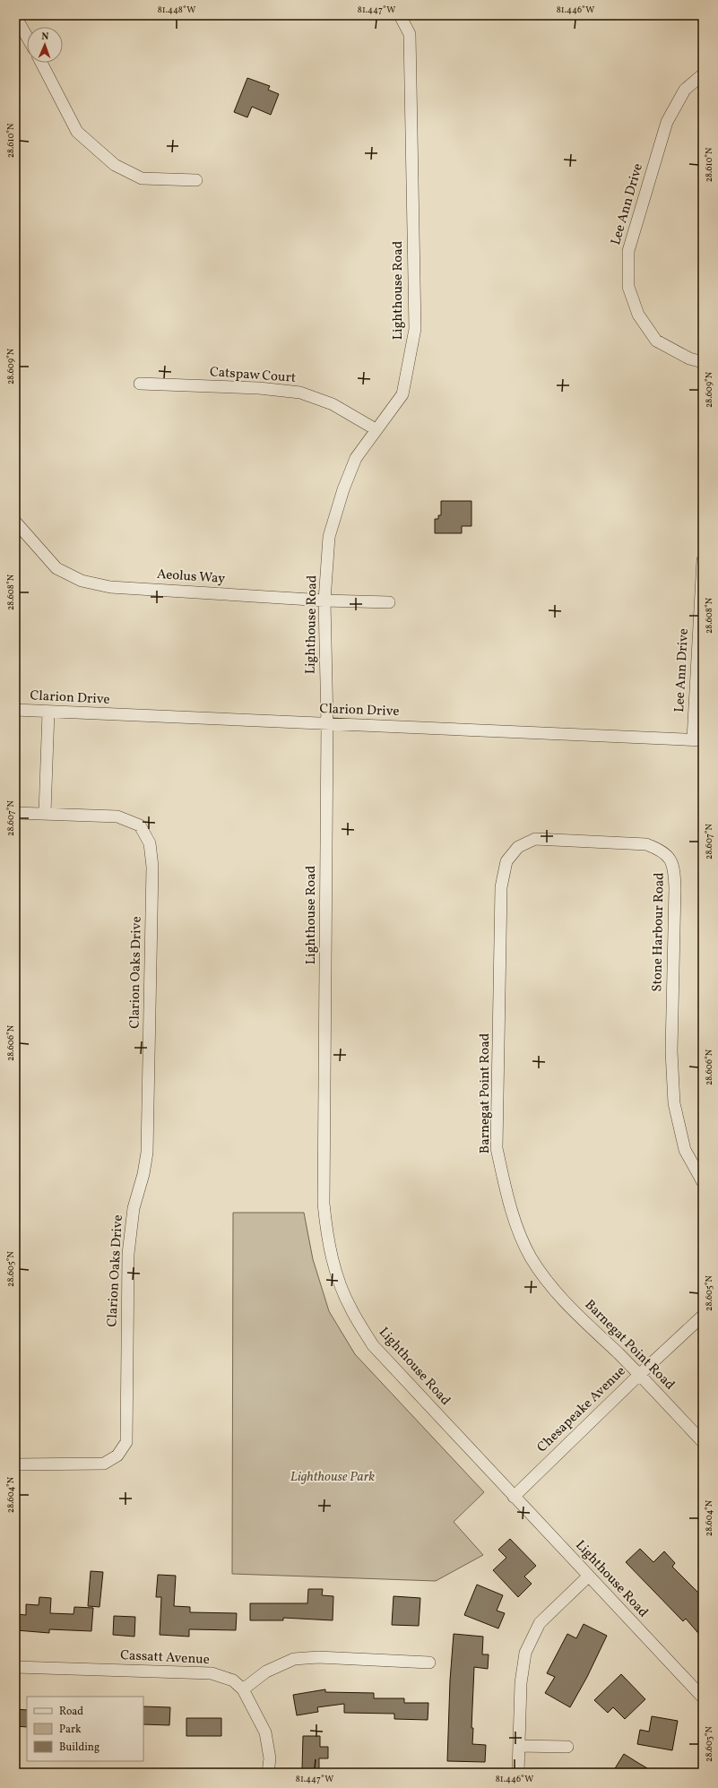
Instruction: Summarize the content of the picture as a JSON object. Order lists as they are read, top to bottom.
{
  "streets": {
    "street": [
      "Lee Ann Drive",
      "Lighthouse Road",
      "Catspaw Court",
      "Aeolus Way",
      "Clarion Drive",
      "Stone Harbour Road",
      "Clarion Oaks Drive",
      "Barnegat Point Road",
      "Chesapeake Avenue",
      "Cassatt Avenue"
    ]
  },
  "crossings": [
    ["Lee Ann Drive", "Clarion Drive"],
    ["Lighthouse Road", "Catspaw Court"],
    ["Lighthouse Road", "Aeolus Way"],
    ["Lighthouse Road", "Clarion Drive"],
    ["Lighthouse Road", "Chesapeake Avenue"],
    ["Stone Harbour Road", "Barnegat Point Road"],
    ["Barnegat Point Road", "Chesapeake Avenue"]
  ],
  "parks": ["Lighthouse Park"],
  "legend": ["Road", "Park", "Building"],
  "north": "top",
  "coordinates": [
    "81.448°W",
    "81.447°W",
    "81.446°W",
    "28.610°N",
    "28.609°N",
    "28.608°N",
    "28.607°N",
    "28.606°N",
    "28.605°N",
    "28.604°N",
    "28.603°N"
  ]
}
